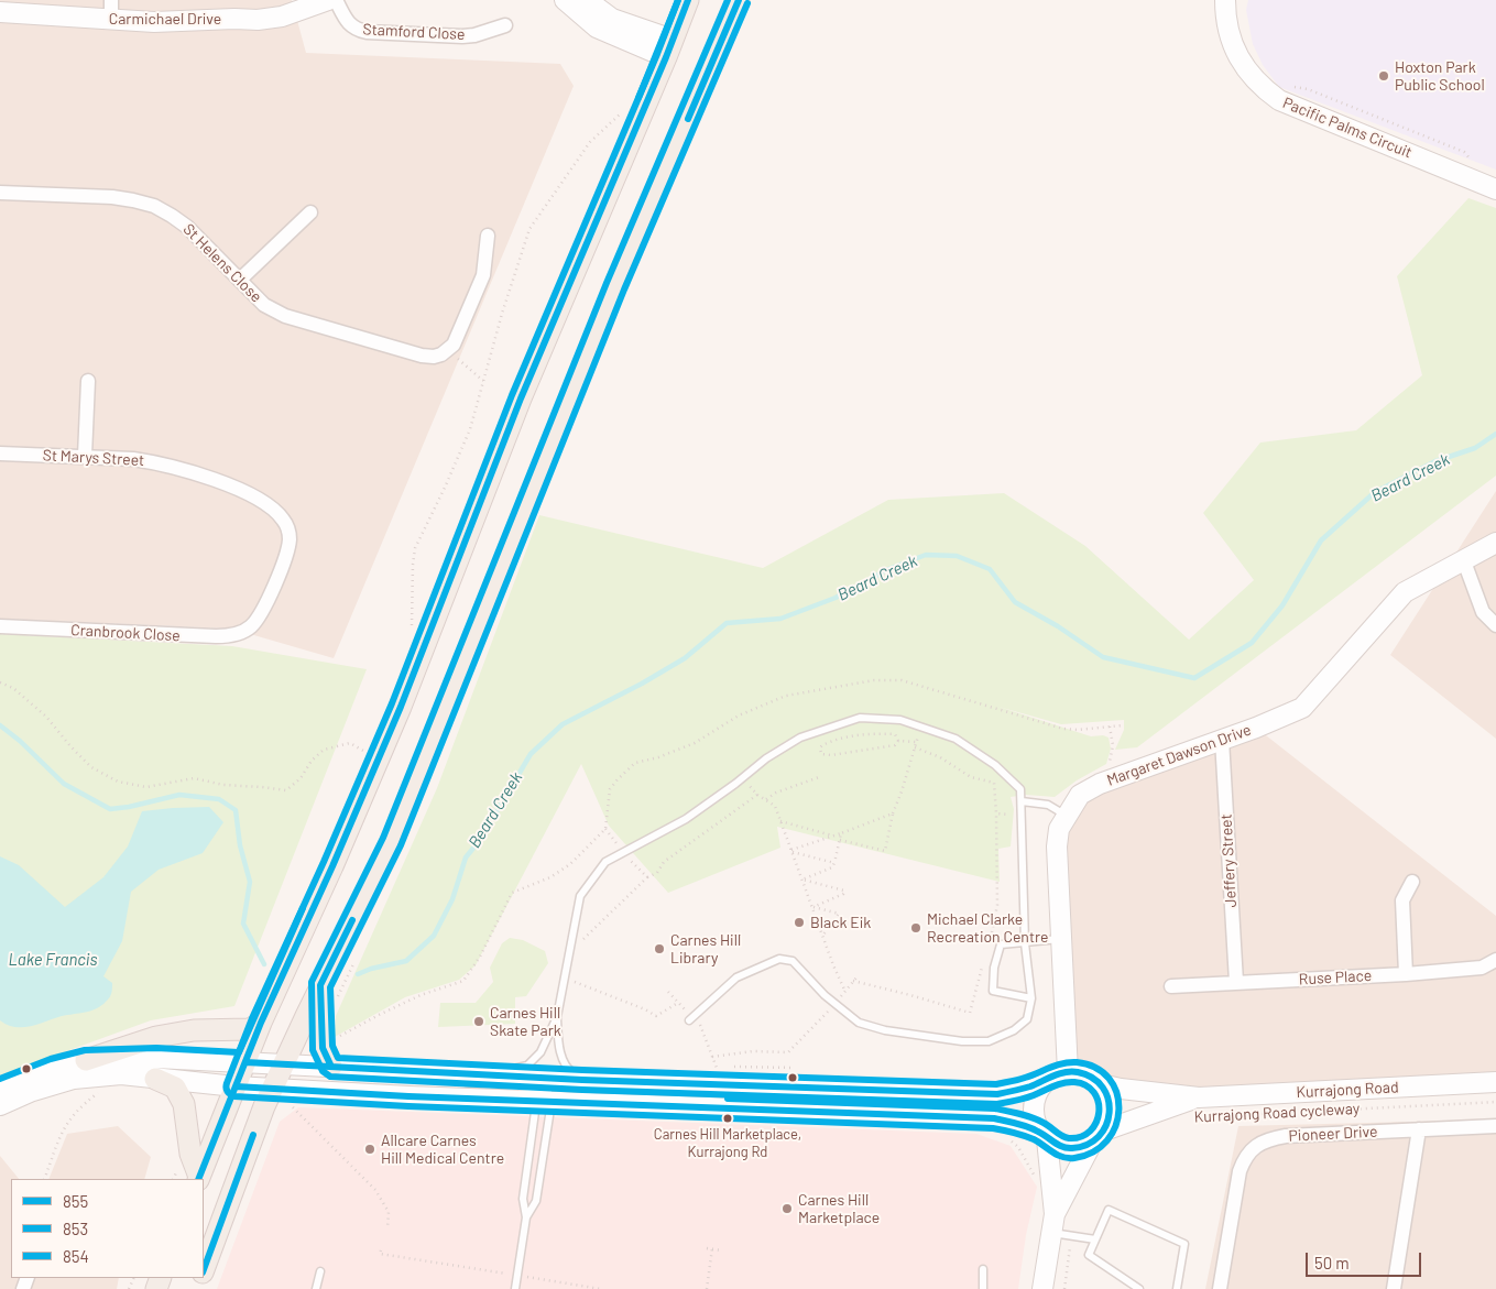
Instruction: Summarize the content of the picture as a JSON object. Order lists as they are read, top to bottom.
{
  "streets": {
    "street": [
      "Carmichael Drive",
      "Stamford Close",
      "Pacific Palms Circuit",
      "St Helens Close",
      "St Marys Street",
      "Cranbrook Close",
      "Margaret Dawson Drive",
      "Jeffery Street",
      "Ruse Place",
      "Kurrajong Road",
      "Pioneer Drive"
    ],
    "path": ["Kurrajong Road cycleway"]
  },
  "crossings": [
    ["St Marys Street", "Cranbrook Close"],
    ["Margaret Dawson Drive", "Jeffery Street"],
    ["Jeffery Street", "Ruse Place"]
  ],
  "water": ["Beard Creek", "Lake Francis"],
  "places": [
    "Hoxton Park Public School",
    "Black Eik",
    "Michael Clarke Recreation Centre",
    "Carnes Hill Library",
    "Carnes Hill Skate Park",
    "Carnes Hill Marketplace, Kurrajong Rd",
    "Allcare Carnes Hill Medical Centre",
    "Carnes Hill Marketplace"
  ],
  "lines": ["transit line 855", "transit line 853", "transit line 854"],
  "legend": ["855", "853", "854"],
  "scale_bar": "50 m"
}
